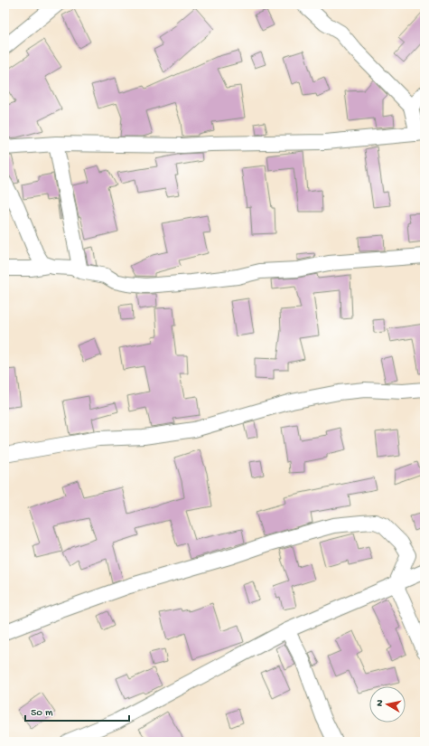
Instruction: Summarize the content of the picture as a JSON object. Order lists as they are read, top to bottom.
{
  "scale_bar": "50 m",
  "north": "left"
}
